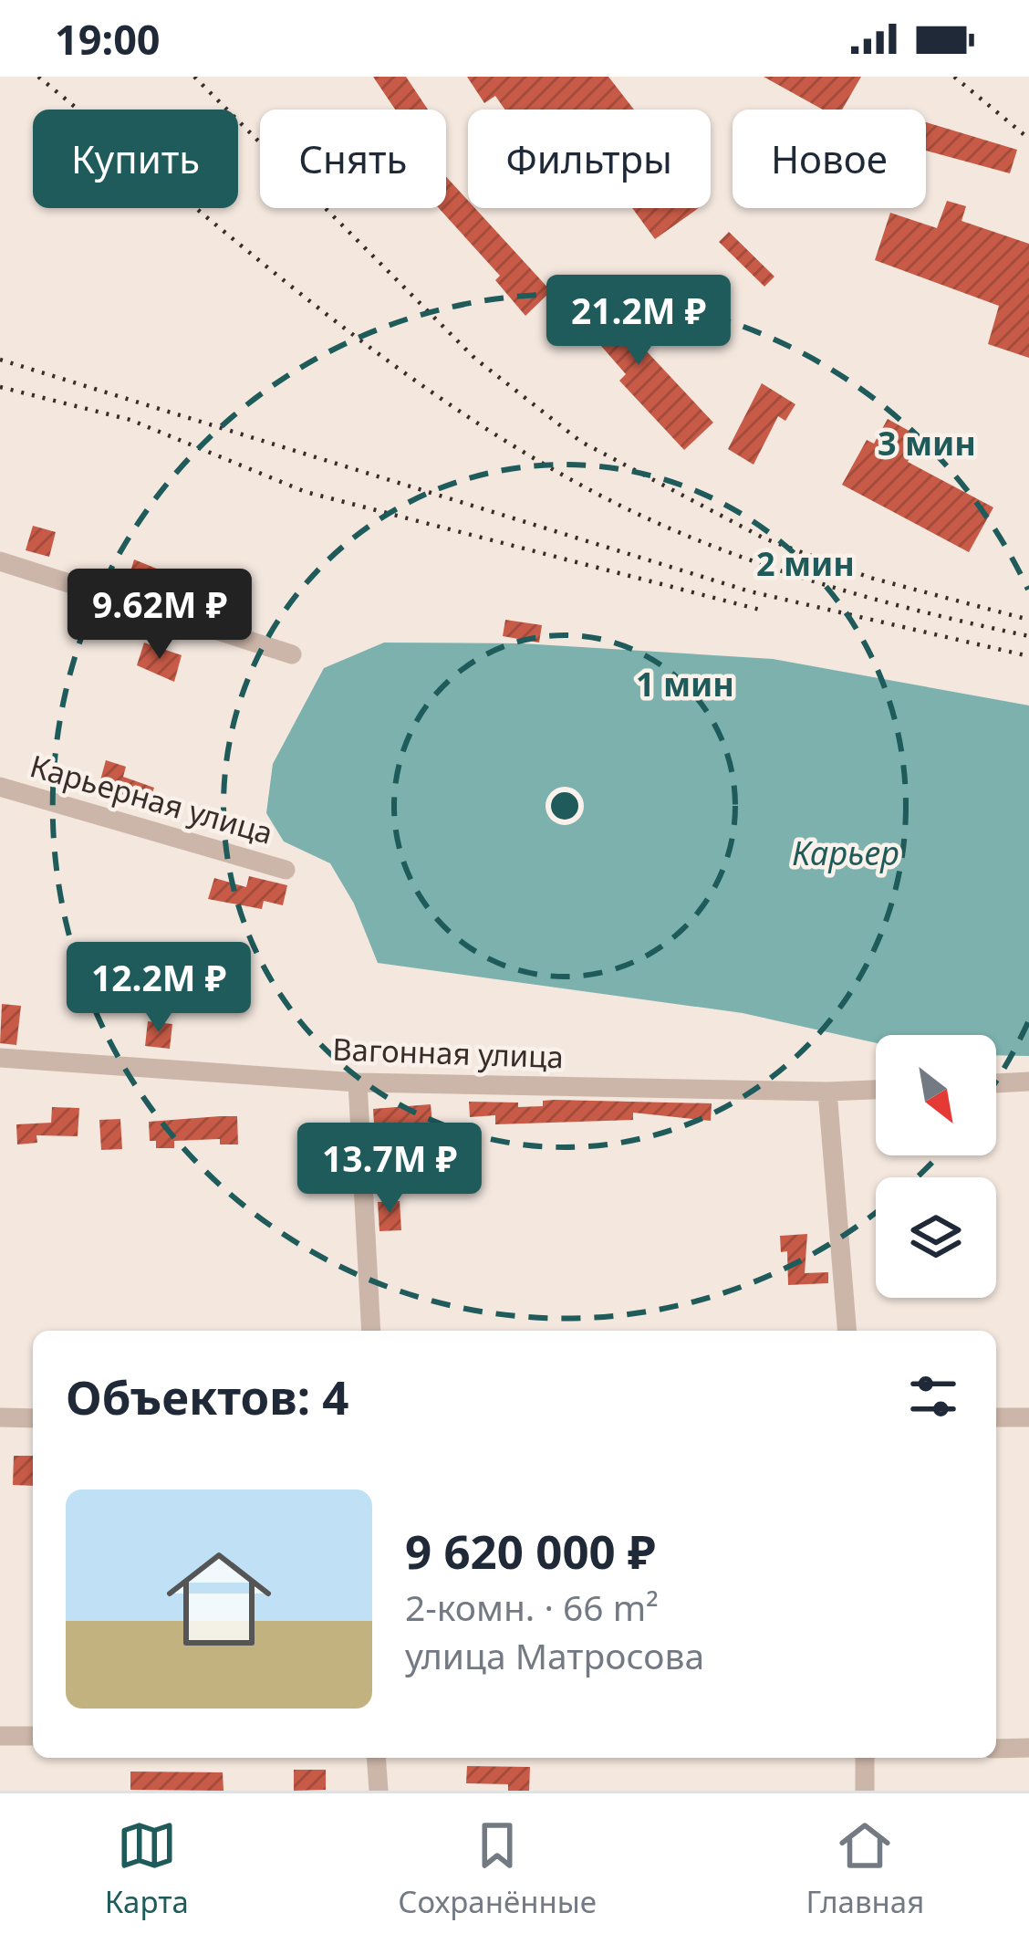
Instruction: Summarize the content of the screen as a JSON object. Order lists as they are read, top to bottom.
{
  "streets": {
    "street": ["Карьерная улица", "Вагонная улица"]
  },
  "water": ["Карьер"],
  "north": "bottom right",
  "page": {
    "status": "19:00",
    "chip": [
      "Купить",
      "Снять",
      "Фильтры",
      "Новое"
    ],
    "price": [
      "21.2M ₽",
      "9.62M ₽",
      "12.2M ₽",
      "13.7M ₽"
    ],
    "heading": "Объектов: 4",
    "list": [
      {
        "name": "9 620 000 ₽",
        "note": "2-комн. · 66 m² · улица Матросова"
      }
    ],
    "tabs": ["Карта", "Сохранённые", "Главная"]
  },
  "rings": ["3 мин", "2 мин", "1 мин"]
}
